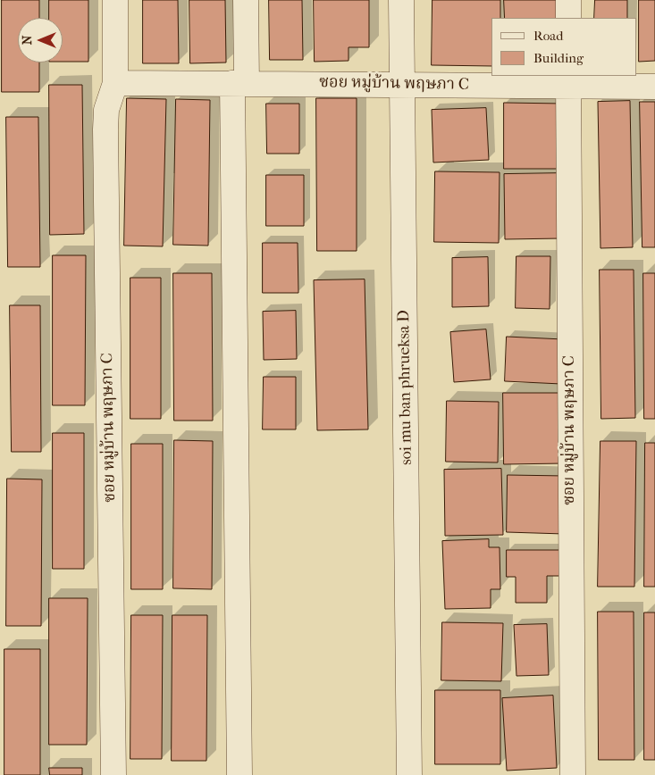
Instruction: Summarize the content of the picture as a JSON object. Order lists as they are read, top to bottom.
{
  "streets": {
    "street": ["ซอย หมู่บ้าน พฤษภา C", "soi mu ban phrueksa D"]
  },
  "crossings": [
    ["ซอย หมู่บ้าน พฤษภา C", "soi mu ban phrueksa D"]
  ],
  "legend": ["Road", "Building"],
  "north": "left"
}
